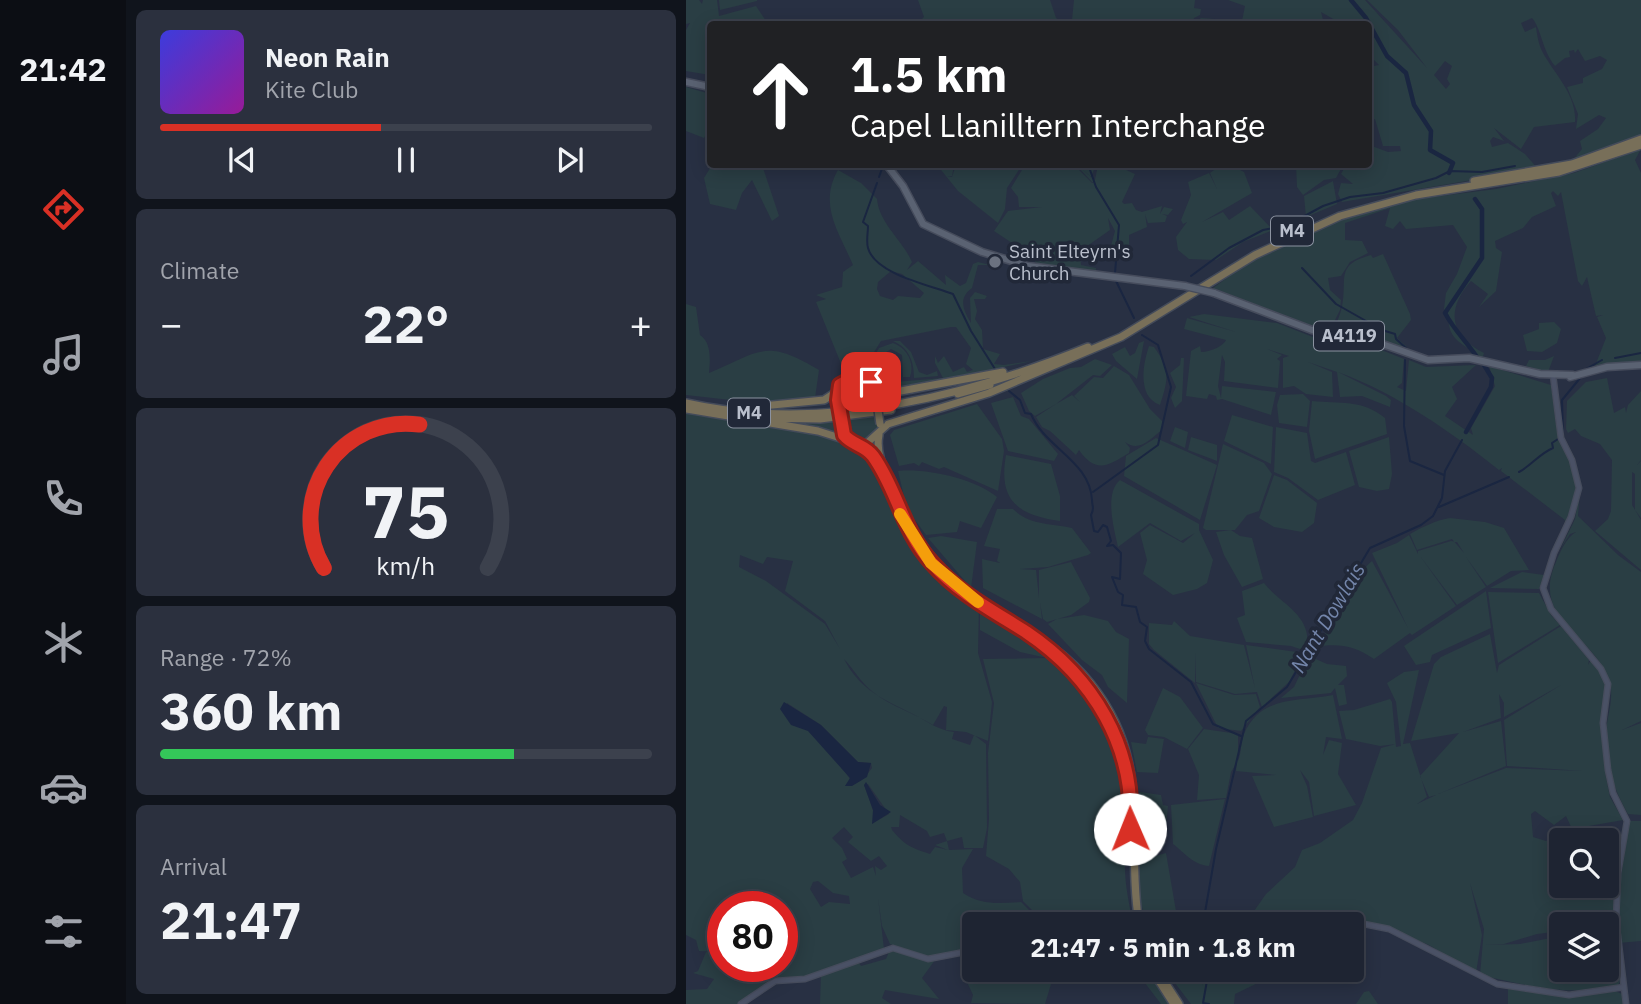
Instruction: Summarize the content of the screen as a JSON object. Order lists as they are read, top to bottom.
{
  "streets": {
    "highway": ["M4"],
    "main road": ["A4119"]
  },
  "water": ["Nant Dowlais"],
  "places": ["Saint Elteyrn's Church"],
  "page": {
    "tabs": "21:42",
    "turn": ["1.5 km", "Capel Llanilltern Interchange"],
    "song": ["Neon Rain", "Kite Club"],
    "tile": [
      "Climate",
      ["Range · 72%", "360 km"],
      ["Arrival", "21:47"]
    ],
    "heat": ["−", "22°", "+"],
    "limit": "80",
    "trip": "21:47 · 5 min · 1.8 km",
    "gauge": ["75", "km/h"]
  }
}
